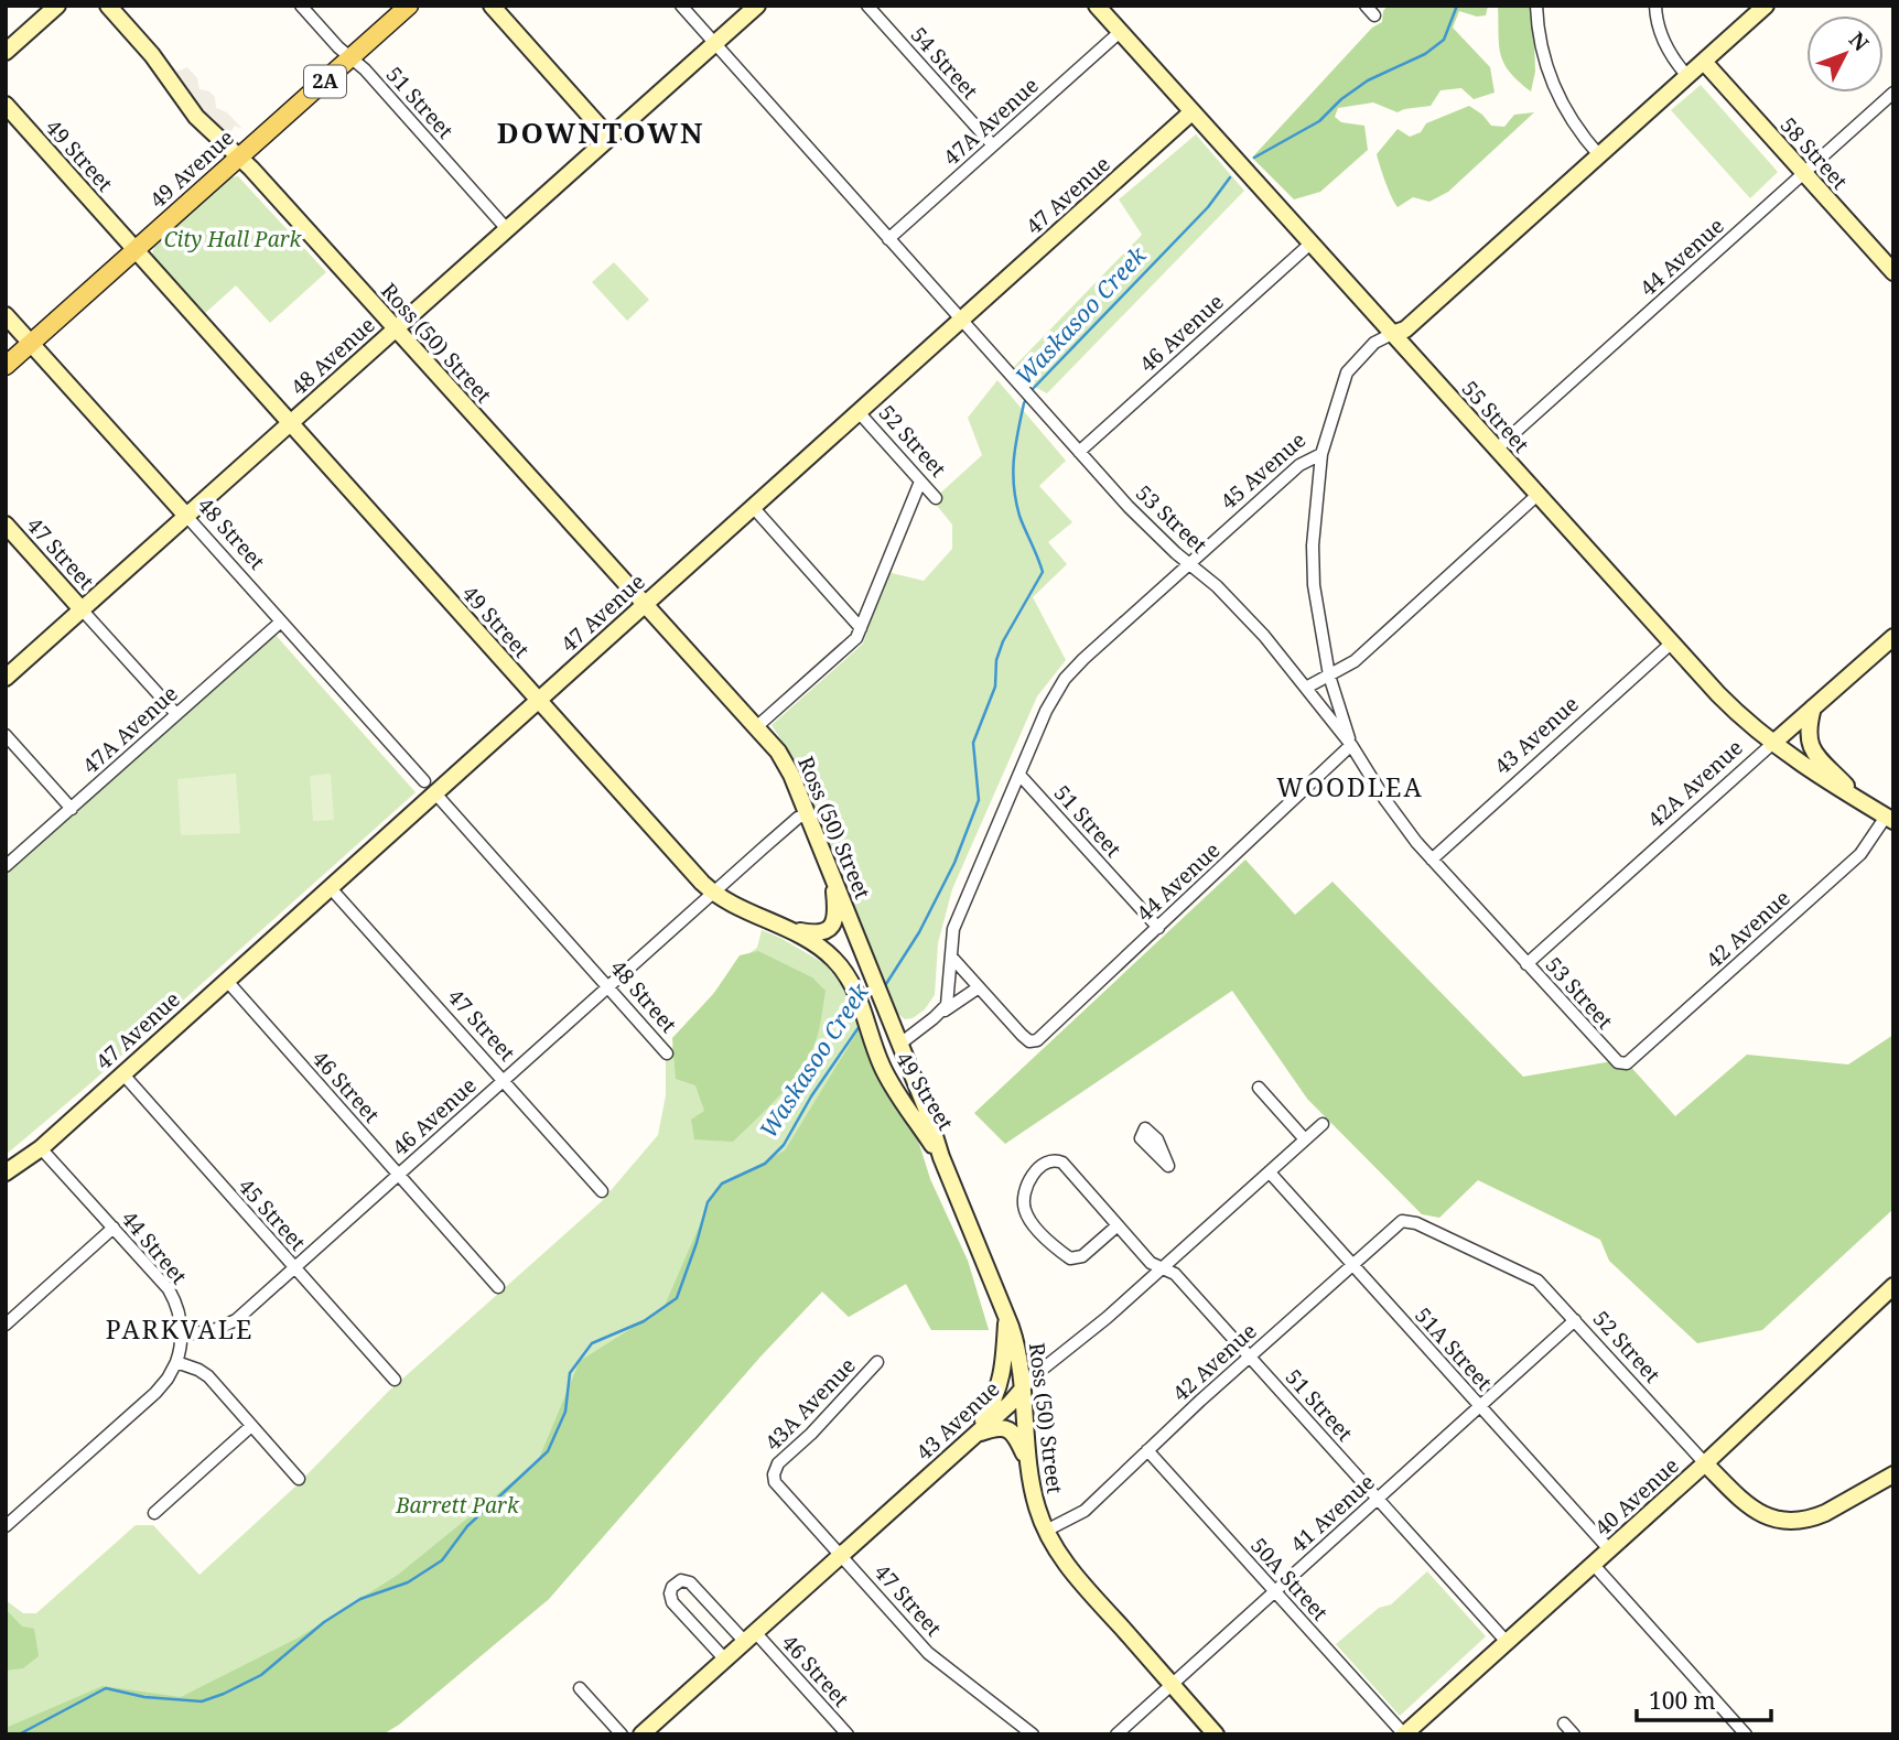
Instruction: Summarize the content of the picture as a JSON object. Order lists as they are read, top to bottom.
{
  "streets": {
    "main road": ["2A", "49 Avenue"],
    "street": [
      "54 Street",
      "51 Street",
      "47A Avenue",
      "58 Street",
      "49 Street",
      "47 Avenue",
      "44 Avenue",
      "46 Avenue",
      "Ross (50) Street",
      "48 Avenue",
      "55 Street",
      "52 Street",
      "45 Avenue",
      "53 Street",
      "48 Street",
      "47 Street",
      "43 Avenue",
      "42A Avenue",
      "42 Avenue",
      "46 Street",
      "45 Street",
      "44 Street",
      "51A Street",
      "43A Avenue",
      "40 Avenue",
      "41 Avenue",
      "50A Street"
    ]
  },
  "crossings": [
    ["54 Street", "47A Avenue"],
    ["51 Street", "49 Avenue"],
    ["51 Street", "44 Avenue"],
    ["51 Street", "48 Avenue"],
    ["51 Street", "45 Avenue"],
    ["51 Street", "43 Avenue"],
    ["51 Street", "42 Avenue"],
    ["51 Street", "40 Avenue"],
    ["51 Street", "41 Avenue"],
    ["47A Avenue", "55 Street"],
    ["47A Avenue", "53 Street"],
    ["47A Avenue", "48 Street"],
    ["47A Avenue", "47 Street"],
    ["58 Street", "44 Avenue"],
    ["58 Street", "45 Avenue"],
    ["49 Street", "49 Avenue"],
    ["49 Street", "47 Avenue"],
    ["49 Street", "46 Avenue"],
    ["49 Street", "Ross (50) Street"],
    ["49 Street", "48 Avenue"],
    ["49 Avenue", "Ross (50) Street"],
    ["49 Avenue", "48 Street"],
    ["47 Avenue", "Ross (50) Street"],
    ["47 Avenue", "55 Street"],
    ["47 Avenue", "52 Street"],
    ["47 Avenue", "53 Street"],
    ["47 Avenue", "48 Street"],
    ["47 Avenue", "47 Street"],
    ["47 Avenue", "46 Street"],
    ["47 Avenue", "45 Street"],
    ["47 Avenue", "44 Street"],
    ["44 Avenue", "55 Street"],
    ["44 Avenue", "53 Street"],
    ["46 Avenue", "Ross (50) Street"],
    ["46 Avenue", "55 Street"],
    ["46 Avenue", "53 Street"],
    ["46 Avenue", "48 Street"],
    ["46 Avenue", "47 Street"],
    ["46 Avenue", "46 Street"],
    ["46 Avenue", "45 Street"],
    ["46 Avenue", "44 Street"],
    ["Ross (50) Street", "48 Avenue"],
    ["Ross (50) Street", "43 Avenue"],
    ["Ross (50) Street", "42 Avenue"],
    ["Ross (50) Street", "41 Avenue"],
    ["48 Avenue", "53 Street"],
    ["48 Avenue", "48 Street"],
    ["48 Avenue", "47 Street"],
    ["55 Street", "45 Avenue"],
    ["55 Street", "43 Avenue"],
    ["55 Street", "42A Avenue"],
    ["55 Street", "42 Avenue"],
    ["52 Street", "42 Avenue"],
    ["52 Street", "40 Avenue"],
    ["52 Street", "41 Avenue"],
    ["45 Avenue", "53 Street"],
    ["53 Street", "43 Avenue"],
    ["53 Street", "42A Avenue"],
    ["53 Street", "42 Avenue"],
    ["47 Street", "43 Avenue"],
    ["47 Street", "43A Avenue"],
    ["43 Avenue", "46 Street"],
    ["43 Avenue", "51A Street"],
    ["42 Avenue", "51A Street"],
    ["42 Avenue", "50A Street"],
    ["51A Street", "40 Avenue"],
    ["51A Street", "41 Avenue"],
    ["40 Avenue", "50A Street"],
    ["41 Avenue", "50A Street"]
  ],
  "districts": ["DOWNTOWN", "WOODLEA", "PARKVALE"],
  "water": ["Waskasoo Creek"],
  "parks": ["City Hall Park", "Barrett Park"],
  "scale_bar": "100 m",
  "north": "top right"
}
